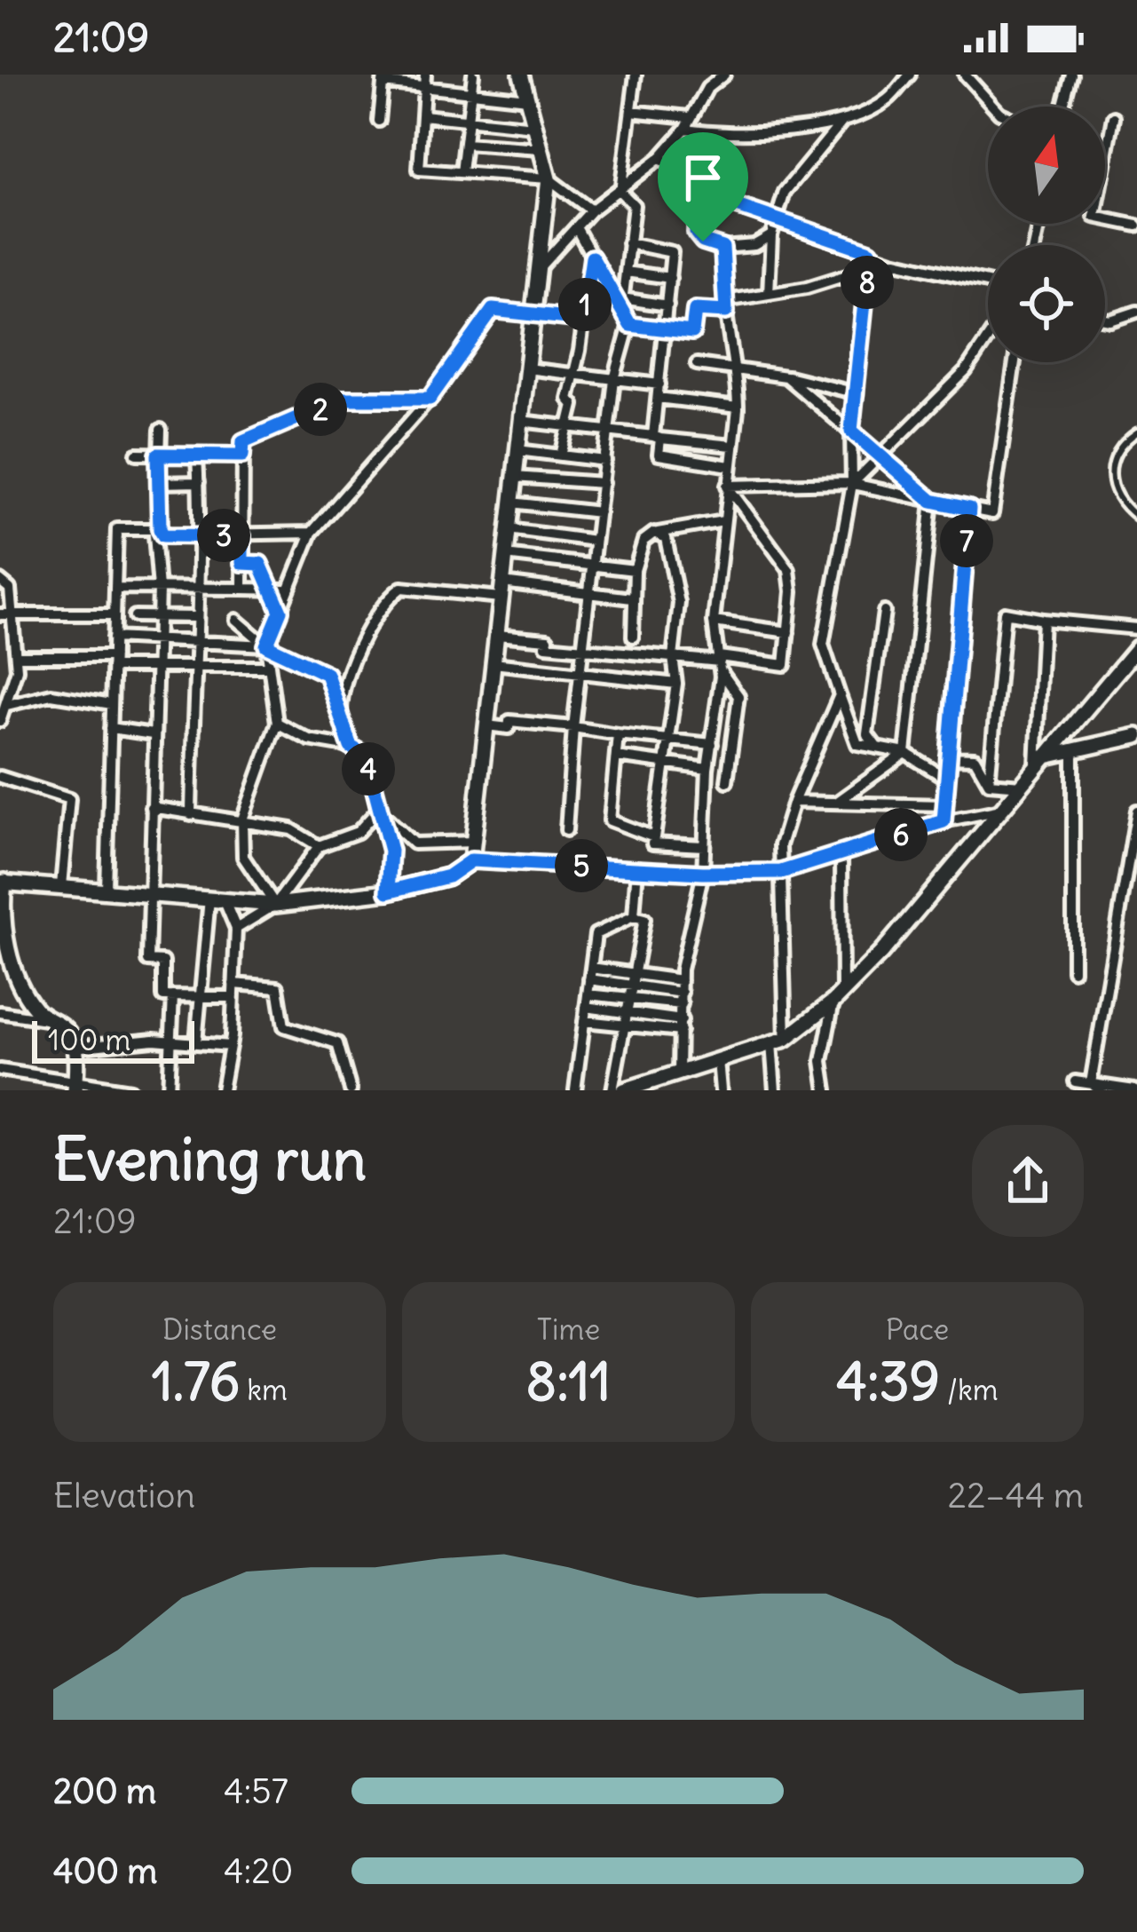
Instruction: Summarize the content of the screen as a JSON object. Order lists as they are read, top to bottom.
{
  "scale_bar": "100 m",
  "north": "top",
  "page": {
    "status": "21:09",
    "pins": [
      "8",
      "1",
      "2",
      "3",
      "7",
      "4",
      "6",
      "5"
    ],
    "scale": "100 m",
    "heading": ["Evening run", "21:09"],
    "stats": [
      ["Distance", "1.76 km"],
      ["Time", "8:11"],
      ["Pace", "4:39 /km"]
    ],
    "chart": ["Elevation", "22–44 m"],
    "list": [
      {
        "name": "200 m",
        "note": "4:57"
      },
      {
        "name": "400 m",
        "note": "4:20"
      }
    ]
  }
}
